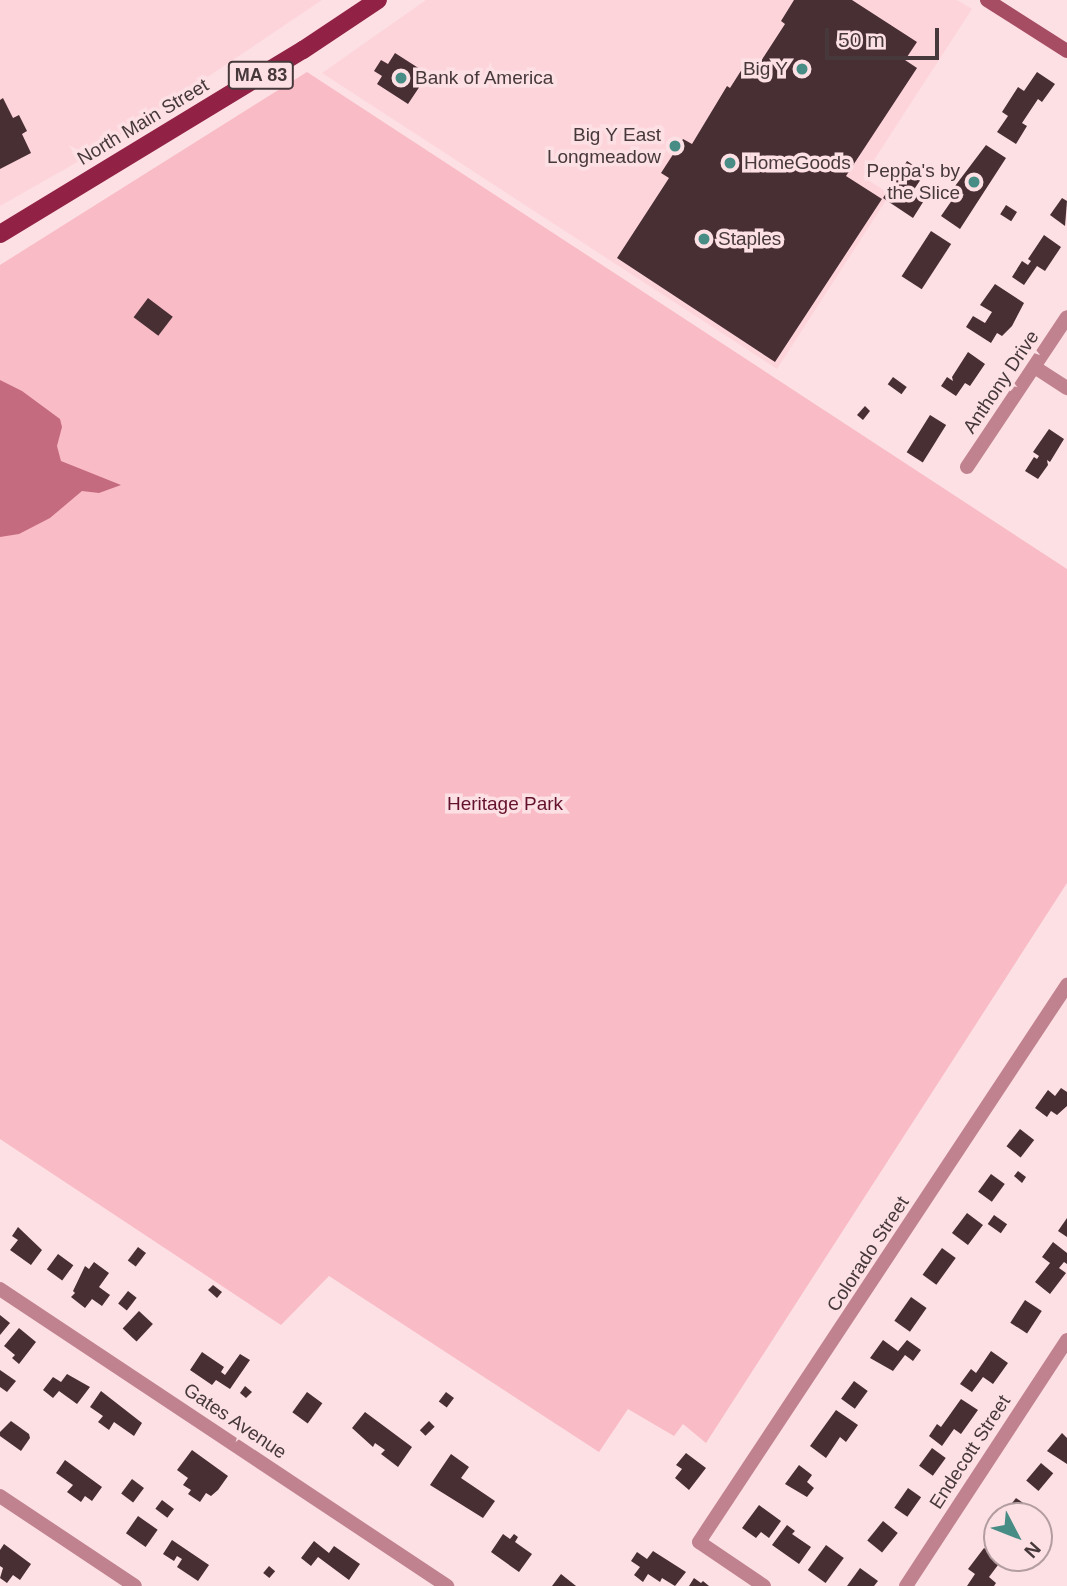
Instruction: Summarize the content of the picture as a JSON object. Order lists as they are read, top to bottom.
{
  "streets": {
    "main road": ["MA 83", "North Main Street"],
    "street": [
      "Anthony Drive",
      "Colorado Street",
      "Gates Avenue",
      "Endecott Street"
    ]
  },
  "parks": ["Heritage Park"],
  "places": [
    "Big Y",
    "Bank of America",
    "Big Y East Longmeadow",
    "HomeGoods",
    "Peppa's by the Slice",
    "Staples"
  ],
  "scale_bar": "50 m",
  "north": "bottom right"
}
